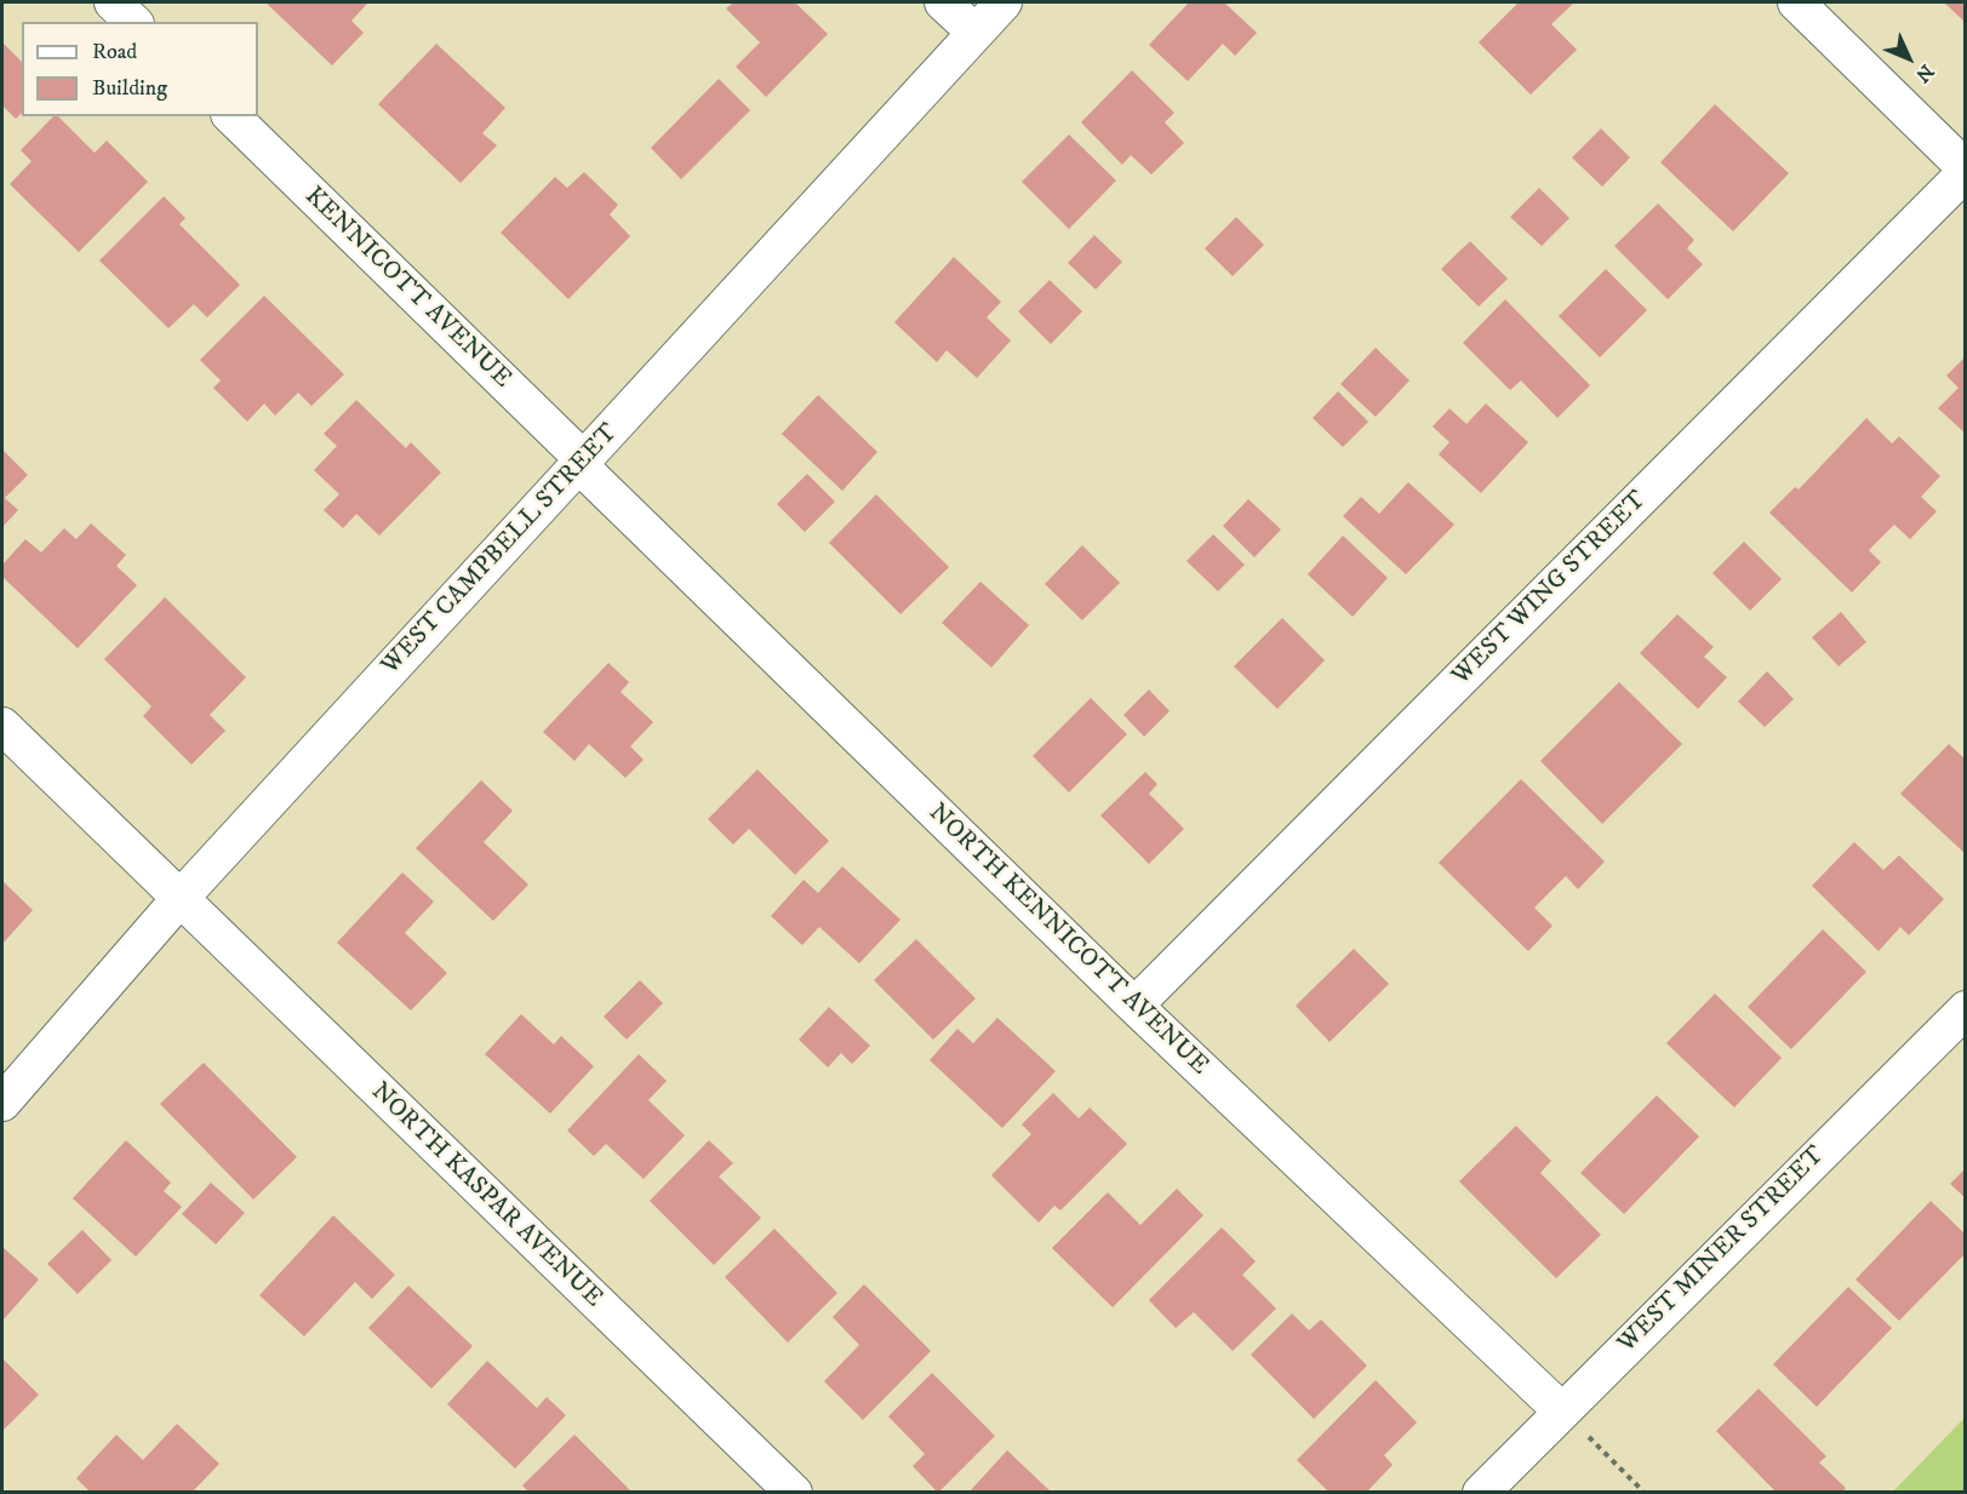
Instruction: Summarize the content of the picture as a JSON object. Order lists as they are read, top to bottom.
{
  "streets": {
    "street": [
      "KENNICOTT AVENUE",
      "WEST CAMPBELL STREET",
      "WEST WING STREET",
      "NORTH KENNICOTT AVENUE",
      "NORTH KASPAR AVENUE",
      "WEST MINER STREET"
    ]
  },
  "crossings": [
    ["KENNICOTT AVENUE", "WEST CAMPBELL STREET"],
    ["KENNICOTT AVENUE", "NORTH KENNICOTT AVENUE"],
    ["WEST CAMPBELL STREET", "NORTH KENNICOTT AVENUE"],
    ["WEST CAMPBELL STREET", "NORTH KASPAR AVENUE"],
    ["WEST WING STREET", "NORTH KENNICOTT AVENUE"],
    ["NORTH KENNICOTT AVENUE", "WEST MINER STREET"]
  ],
  "legend": ["Road", "Building"],
  "north": "bottom right"
}
